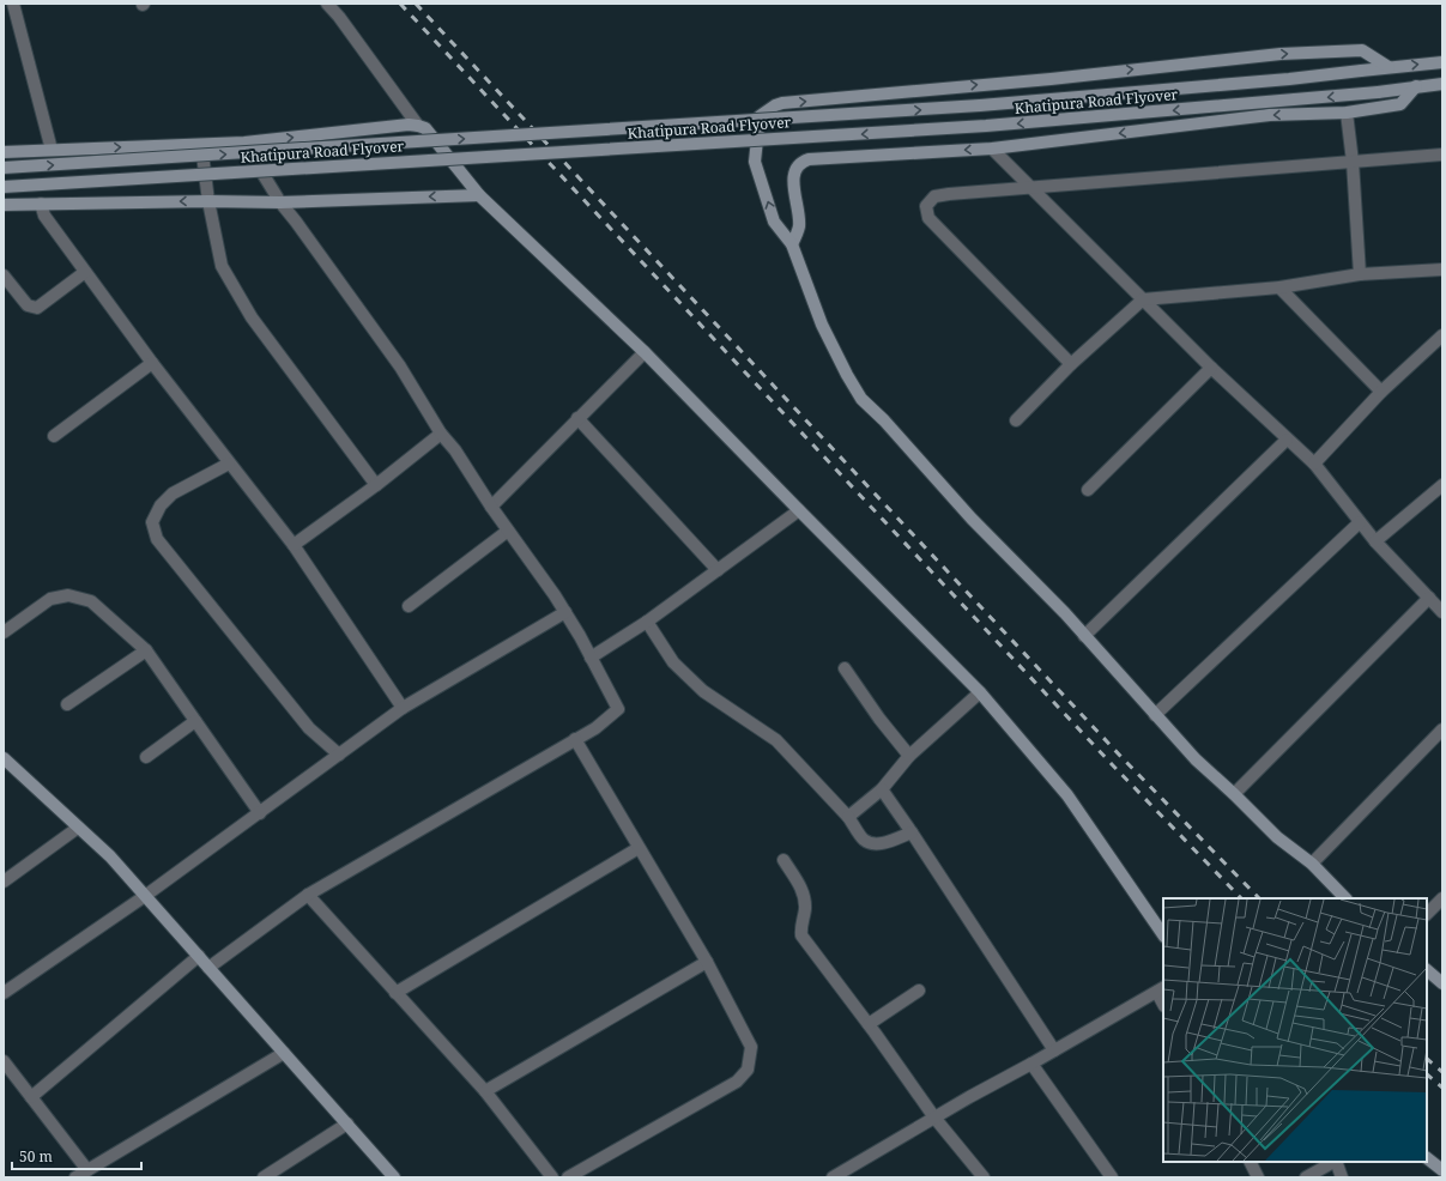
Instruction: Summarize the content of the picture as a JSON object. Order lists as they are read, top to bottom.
{
  "streets": {
    "street": ["Khatipura Road Flyover"]
  },
  "scale_bar": "50 m"
}
